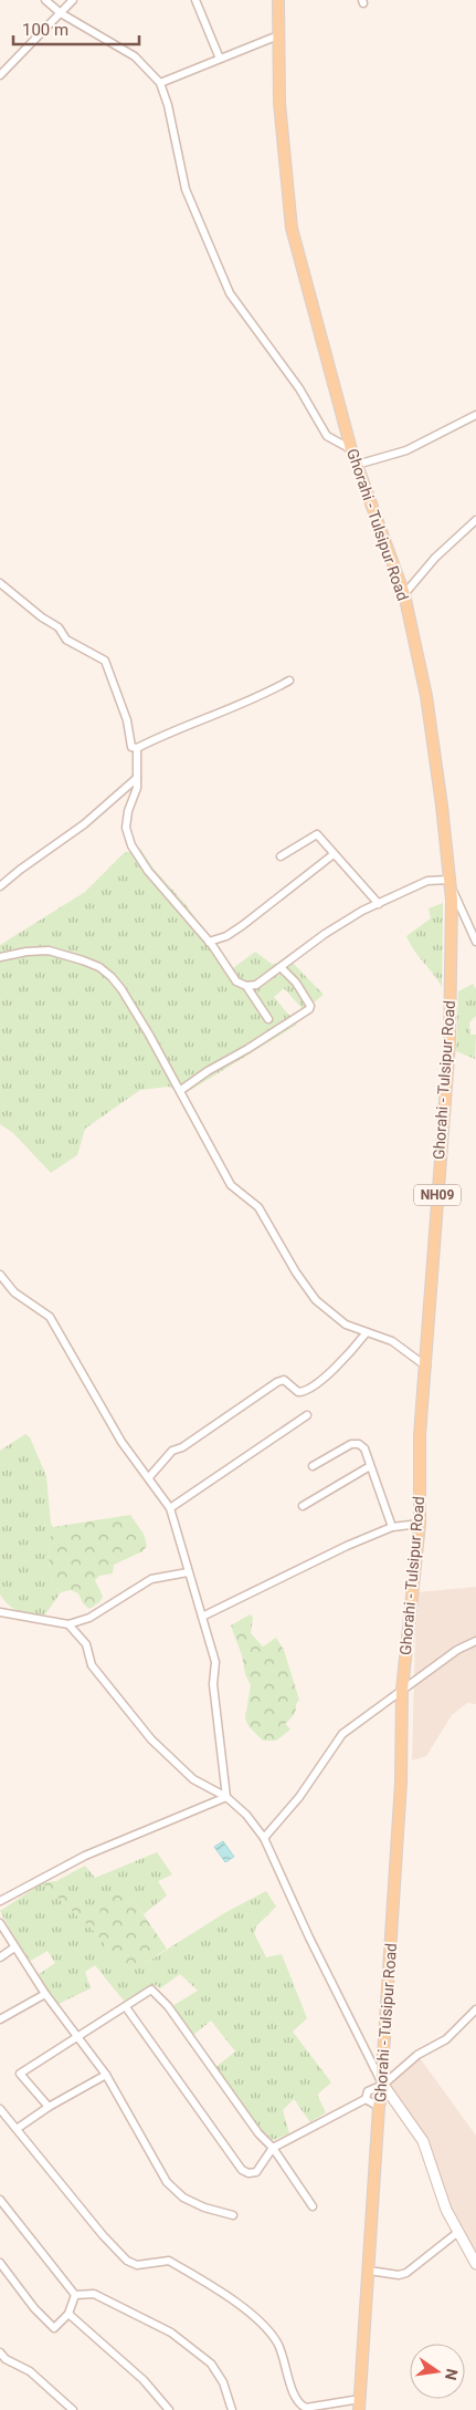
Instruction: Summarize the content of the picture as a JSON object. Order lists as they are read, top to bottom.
{
  "streets": {
    "main road": ["Ghorahi - Tulsipur Road", "NH09"]
  },
  "scale_bar": "100 m",
  "north": "right"
}
